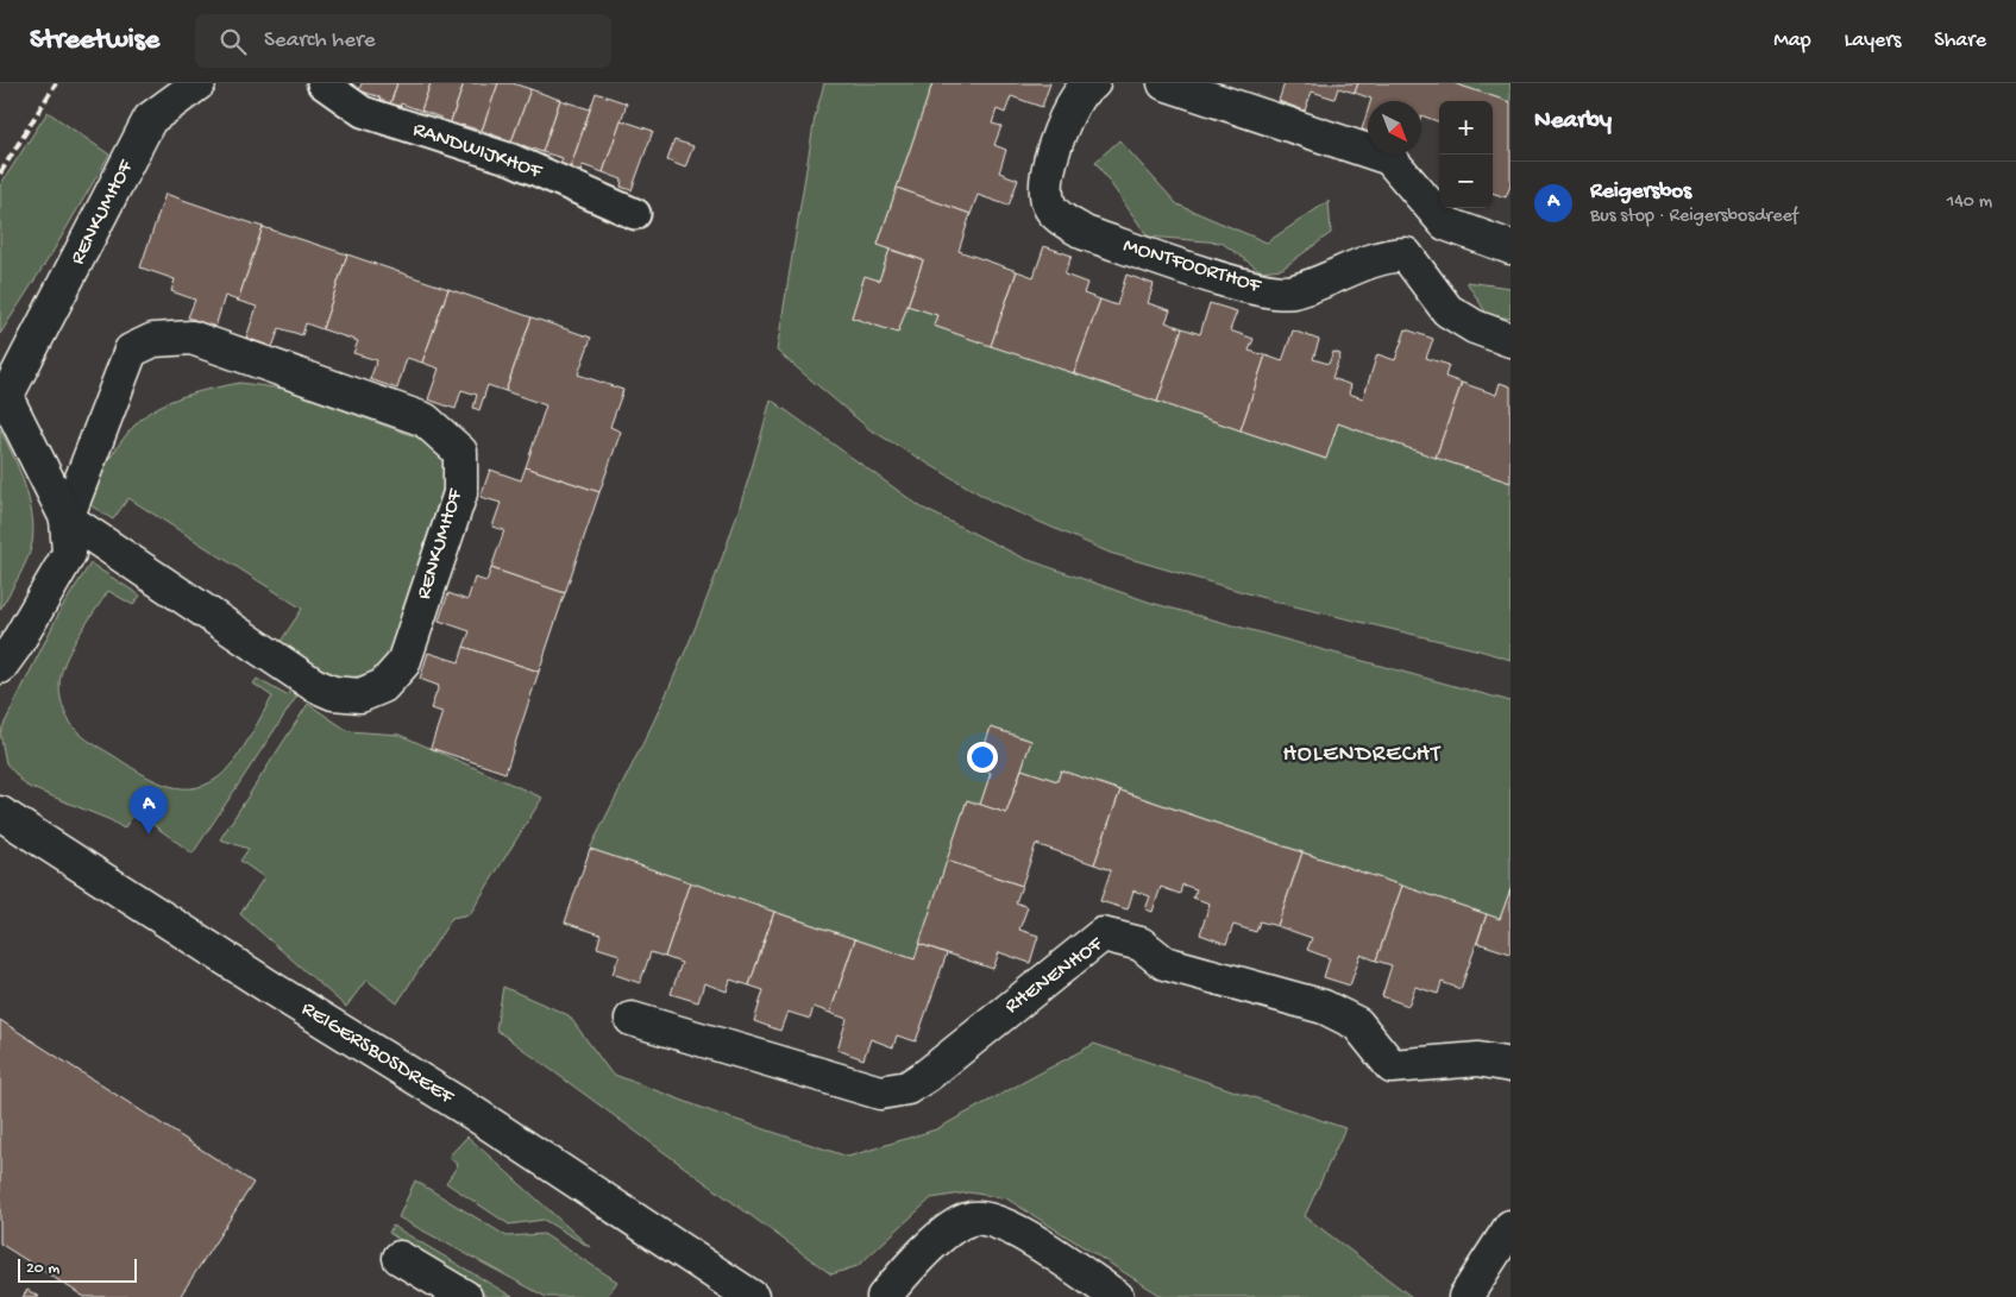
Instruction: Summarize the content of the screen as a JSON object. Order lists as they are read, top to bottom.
{
  "streets": {
    "street": [
      "RANDWIJKHOF",
      "RENKUMHOF",
      "MONTFOORTHOF",
      "RHENENHOF",
      "REIGERSBOSDREEF"
    ]
  },
  "districts": ["HOLENDRECHT"],
  "scale_bar": "20 m",
  "north": "bottom right",
  "page": {
    "header": "Streetwise",
    "search": "Search here",
    "nav": ["Map", "Layers", "Share"],
    "heading": "Nearby",
    "map_buttons": ["+", "−"],
    "list": [
      {
        "mark": "A",
        "name": "Reigersbos",
        "note": "Bus stop · Reigersbosdreef",
        "value": "140 m"
      }
    ],
    "pins": "A",
    "scale": "20 m"
  }
}
